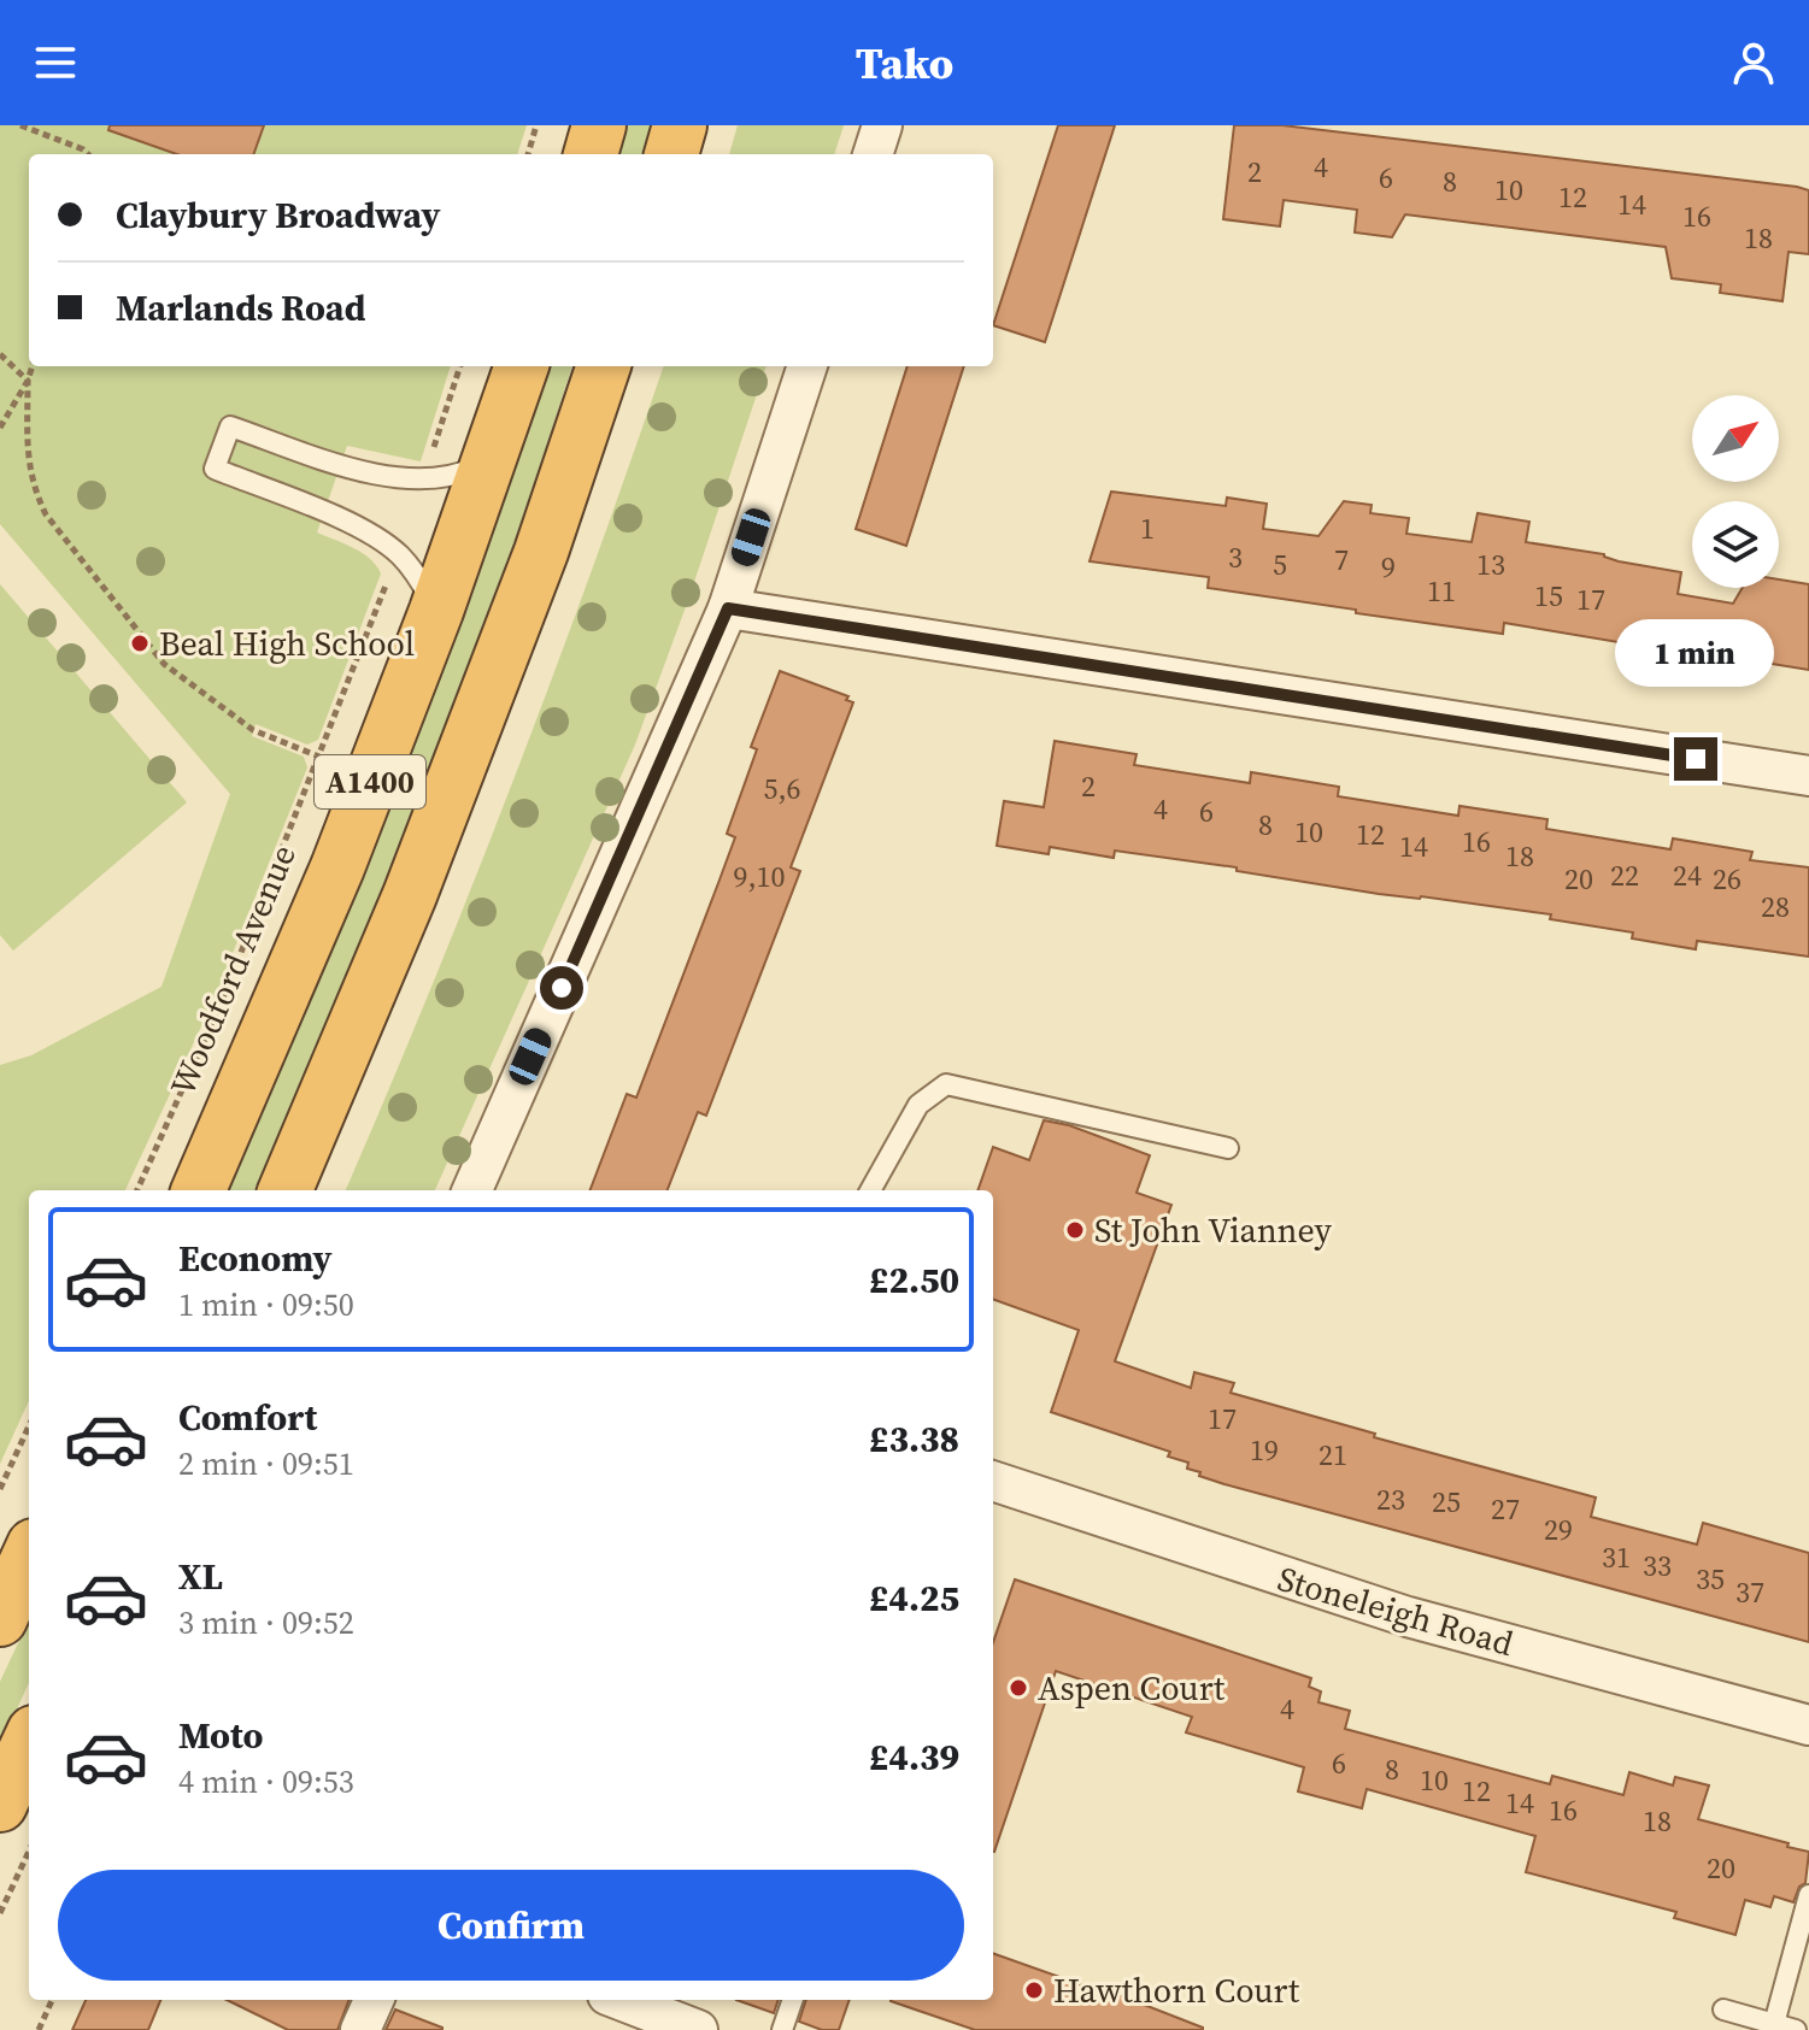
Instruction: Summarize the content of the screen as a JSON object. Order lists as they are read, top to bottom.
{
  "streets": {
    "highway": ["A1400", "Woodford Avenue"],
    "street": ["Stoneleigh Road"]
  },
  "places": [
    "Beal High School",
    "St John Vianney",
    "Aspen Court",
    "Hawthorn Court"
  ],
  "house_numbers": [
    "4",
    "2",
    "6",
    "8",
    "10",
    "12",
    "14",
    "16",
    "18",
    "1",
    "3",
    "7",
    "5",
    "13",
    "9",
    "11",
    "15",
    "17",
    "2",
    "5,6",
    "4",
    "6",
    "8",
    "10",
    "12",
    "16",
    "14",
    "18",
    "22",
    "24",
    "9,10",
    "20",
    "26",
    "28",
    "17",
    "19",
    "21",
    "23",
    "25",
    "27",
    "29",
    "31",
    "33",
    "35",
    "37",
    "4",
    "6",
    "8",
    "10",
    "12",
    "14",
    "16",
    "18",
    "20"
  ],
  "north": "top right",
  "page": {
    "header": "Tako",
    "banner": ["Claybury Broadway", "Marlands Road"],
    "bubble": "1 min",
    "list": [
      {
        "name": "Economy",
        "note": "1 min · 09:50",
        "value": "£2.50"
      },
      {
        "name": "Comfort",
        "note": "2 min · 09:51",
        "value": "£3.38"
      },
      {
        "name": "XL",
        "note": "3 min · 09:52",
        "value": "£4.25"
      },
      {
        "name": "Moto",
        "note": "4 min · 09:53",
        "value": "£4.39"
      }
    ],
    "buttons": "Confirm"
  }
}
